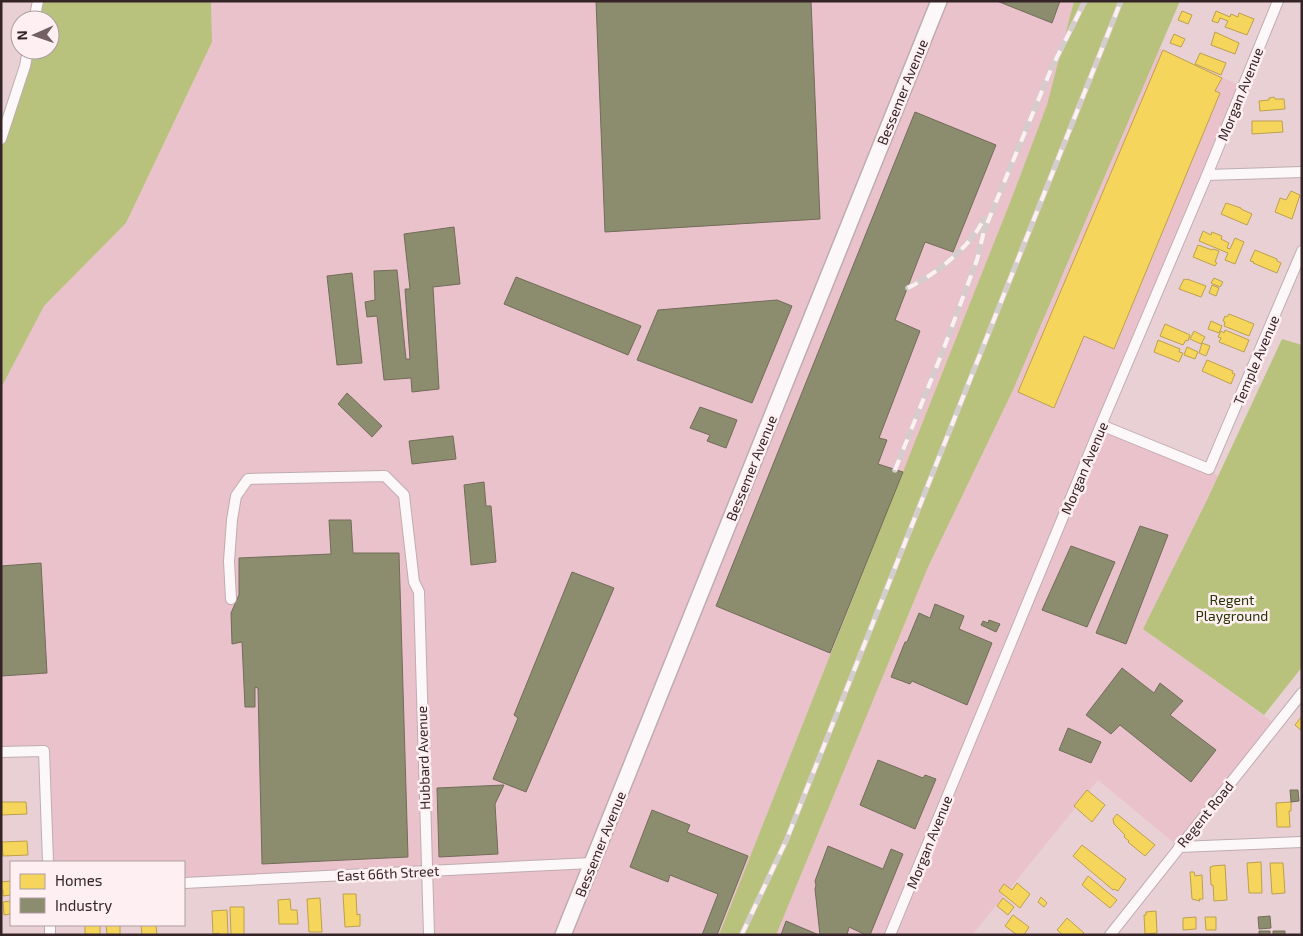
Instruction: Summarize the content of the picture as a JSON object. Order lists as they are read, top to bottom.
{
  "streets": {
    "street": [
      "Bessemer Avenue",
      "Morgan Avenue",
      "Temple Avenue",
      "Hubbard Avenue",
      "Regent Road",
      "East 66th Street"
    ]
  },
  "crossings": [
    ["Bessemer Avenue", "East 66th Street"],
    ["Morgan Avenue", "Temple Avenue"],
    ["Hubbard Avenue", "East 66th Street"]
  ],
  "parks": ["Regent Playground"],
  "legend": ["Homes", "Industry"],
  "north": "left"
}
